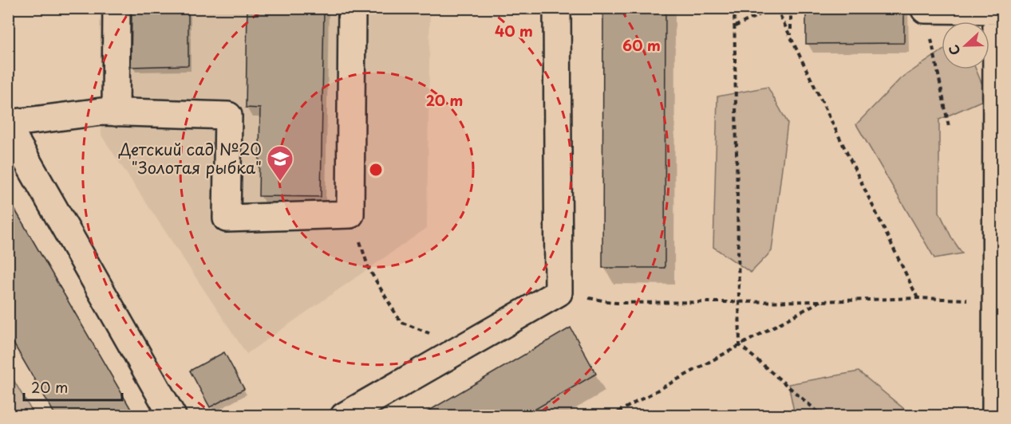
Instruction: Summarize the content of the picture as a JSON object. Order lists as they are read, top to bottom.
{
  "places": {
    "school or university": ["Детский сад №20 \"Золотая рыбка\""]
  },
  "scale_bar": "20 m",
  "north": "left",
  "rings": ["40 m", "60 m", "20 m"]
}
